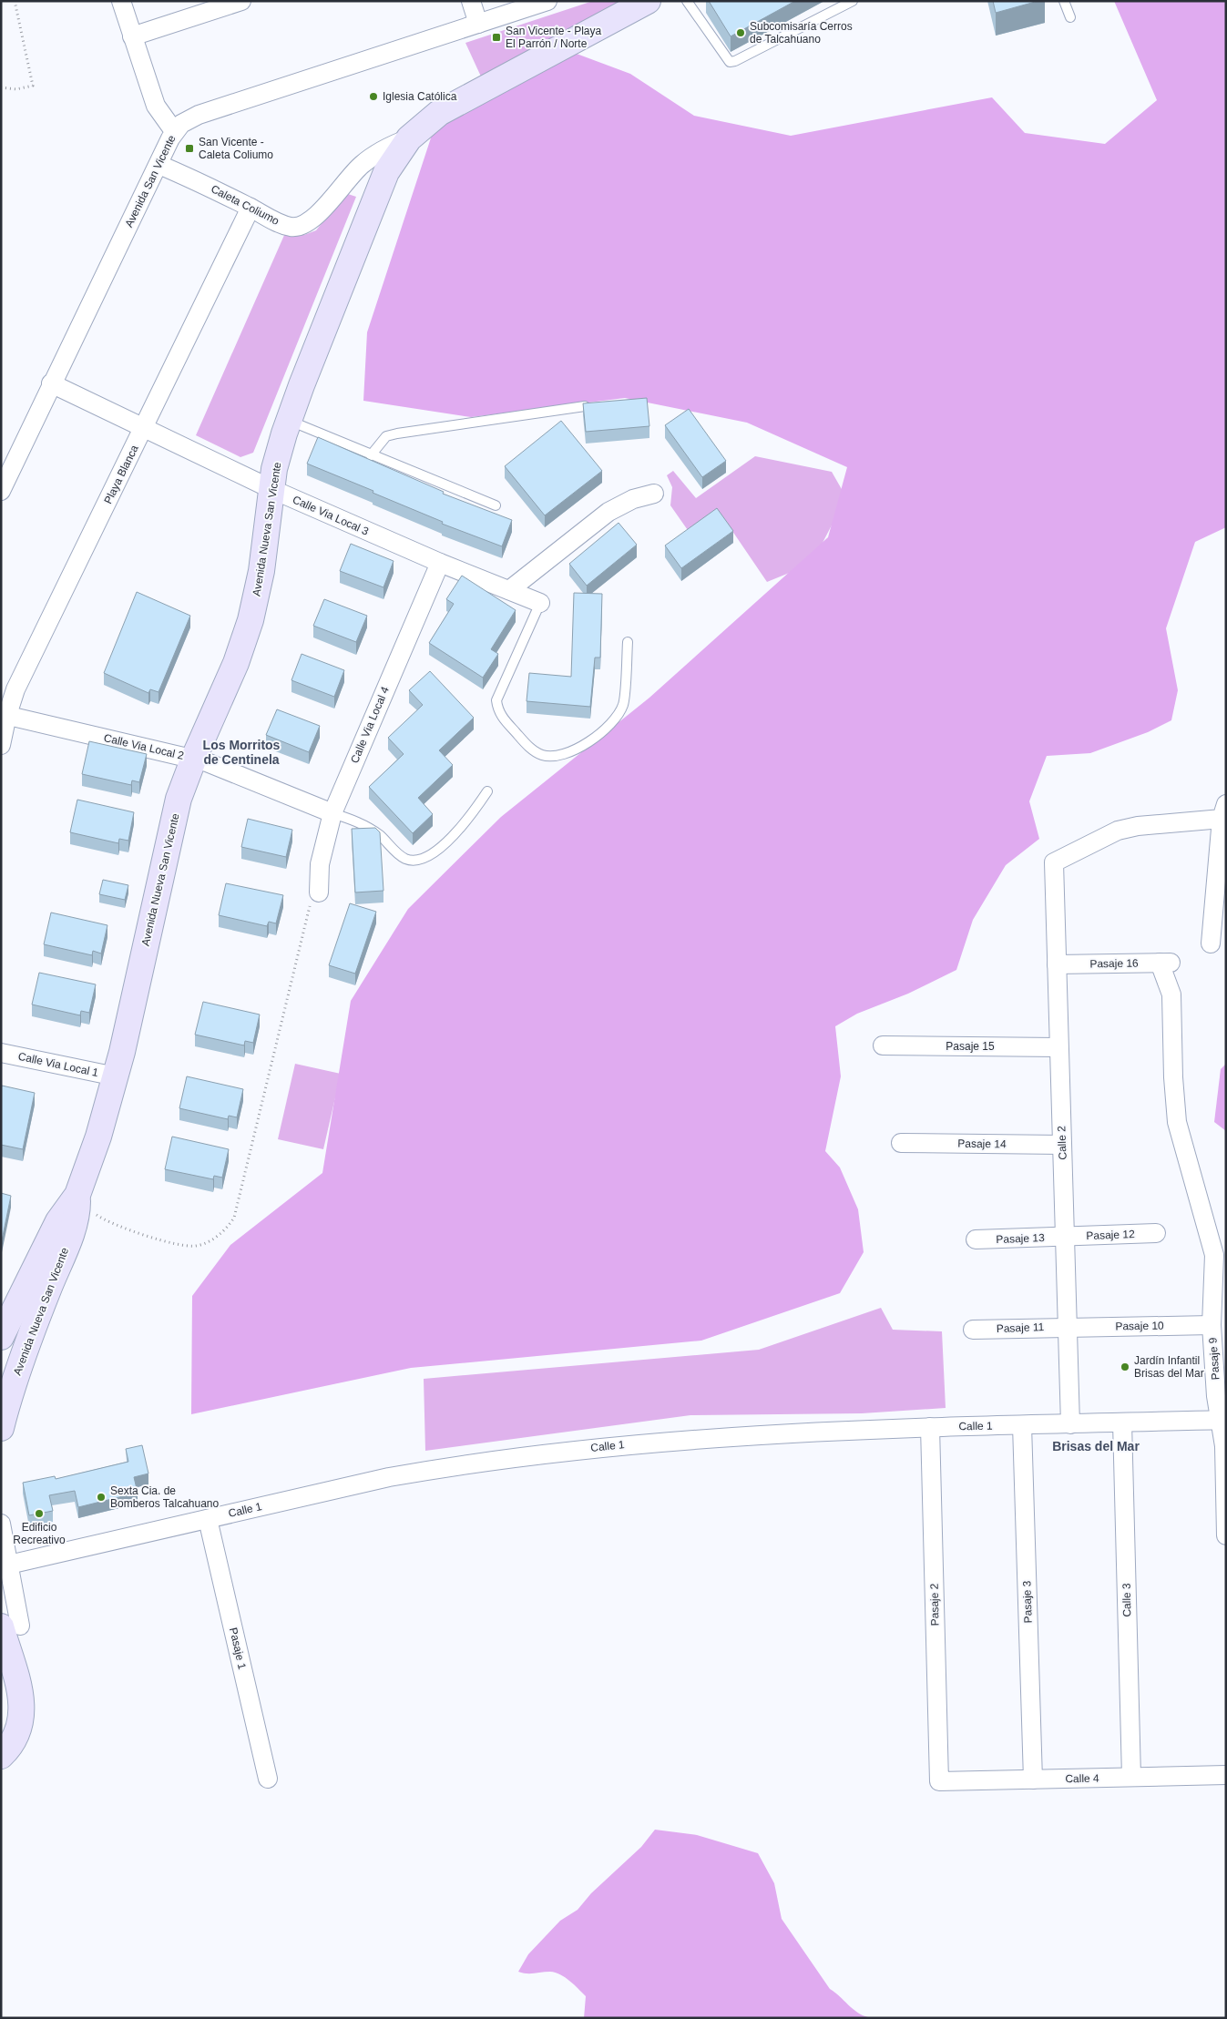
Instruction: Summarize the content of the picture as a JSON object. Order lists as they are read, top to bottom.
{
  "streets": {
    "street": [
      "Avenida San Vicente",
      "Caleta Coliumo",
      "Playa Blanca",
      "Calle Via Local 3",
      "Avenida Nueva San Vicente",
      "Calle Via Local 4",
      "Calle Via Local 2",
      "Pasaje 16",
      "Pasaje 15",
      "Calle Via Local 1",
      "Calle 2",
      "Pasaje 14",
      "Pasaje 12",
      "Pasaje 13",
      "Pasaje 10",
      "Pasaje 11",
      "Pasaje 9",
      "Calle 1",
      "Calle 3",
      "Pasaje 3",
      "Pasaje 2",
      "Pasaje 1",
      "Calle 4"
    ]
  },
  "crossings": [
    ["Avenida San Vicente", "Caleta Coliumo"],
    ["Avenida San Vicente", "Calle Via Local 3"],
    ["Caleta Coliumo", "Playa Blanca"],
    ["Caleta Coliumo", "Avenida Nueva San Vicente"],
    ["Playa Blanca", "Calle Via Local 3"],
    ["Playa Blanca", "Calle Via Local 2"],
    ["Calle Via Local 3", "Avenida Nueva San Vicente"],
    ["Calle Via Local 3", "Calle Via Local 4"],
    ["Avenida Nueva San Vicente", "Calle Via Local 2"],
    ["Avenida Nueva San Vicente", "Calle Via Local 1"],
    ["Calle Via Local 4", "Calle Via Local 2"],
    ["Pasaje 16", "Calle 2"],
    ["Pasaje 16", "Pasaje 9"],
    ["Pasaje 15", "Calle 2"],
    ["Calle 2", "Pasaje 14"],
    ["Calle 2", "Pasaje 12"],
    ["Calle 2", "Pasaje 13"],
    ["Calle 2", "Pasaje 10"],
    ["Calle 2", "Pasaje 11"],
    ["Calle 2", "Calle 1"],
    ["Pasaje 12", "Pasaje 13"],
    ["Pasaje 10", "Pasaje 11"],
    ["Pasaje 10", "Pasaje 9"],
    ["Pasaje 9", "Calle 1"],
    ["Calle 1", "Calle 3"],
    ["Calle 1", "Pasaje 3"],
    ["Calle 1", "Pasaje 2"],
    ["Calle 1", "Pasaje 1"],
    ["Calle 3", "Calle 4"],
    ["Pasaje 3", "Calle 4"],
    ["Pasaje 2", "Calle 4"]
  ],
  "districts": ["Los Morritos de Centinela", "Brisas del Mar"],
  "places": {
    "other": [
      "Subcomisaría Cerros de Talcahuano",
      "Iglesia Católica",
      "Jardín Infantil Brisas del Mar",
      "Sexta Cia. de Bomberos Talcahuano",
      "Edificio Recreativo"
    ],
    "transit": ["San Vicente - Playa El Parrón / Norte", "San Vicente - Caleta Coliumo"]
  }
}
